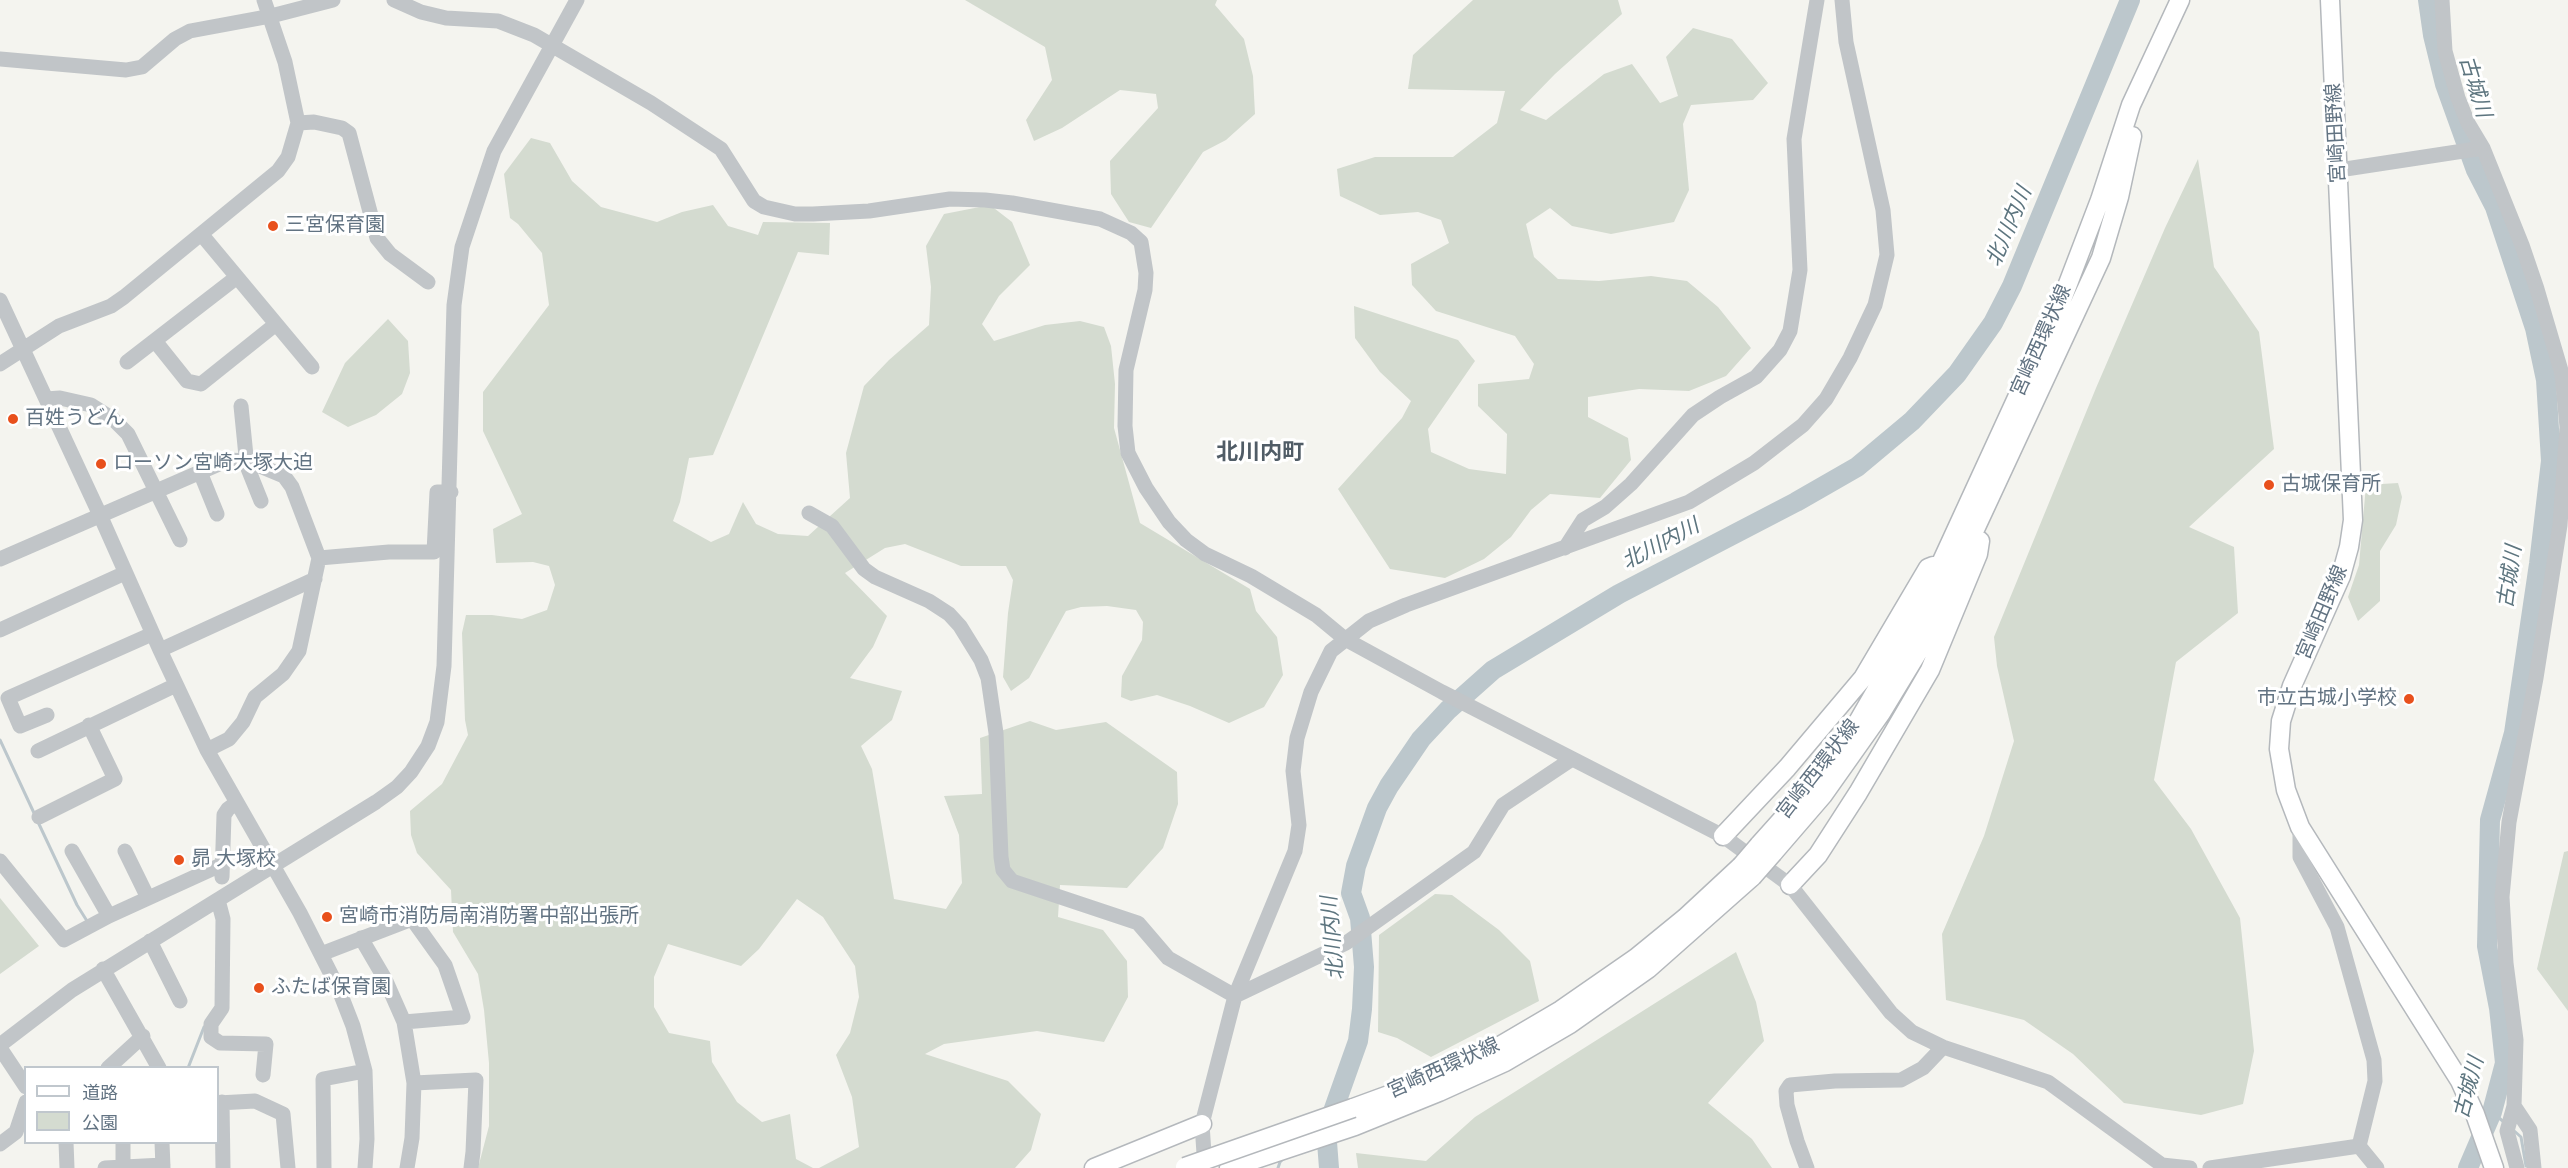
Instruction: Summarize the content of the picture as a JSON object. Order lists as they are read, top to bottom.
{
  "streets": {
    "main road": ["宮崎田野線", "宮崎西環状線"]
  },
  "districts": ["北川内町"],
  "water": ["古城川", "北川内川"],
  "places": [
    "三宮保育園",
    "百姓うどん",
    "ローソン宮崎大塚大迫",
    "古城保育所",
    "市立古城小学校",
    "昴 大塚校",
    "宮崎市消防局南消防署中部出張所",
    "ふたば保育園"
  ],
  "legend": ["道路", "公園"]
}
